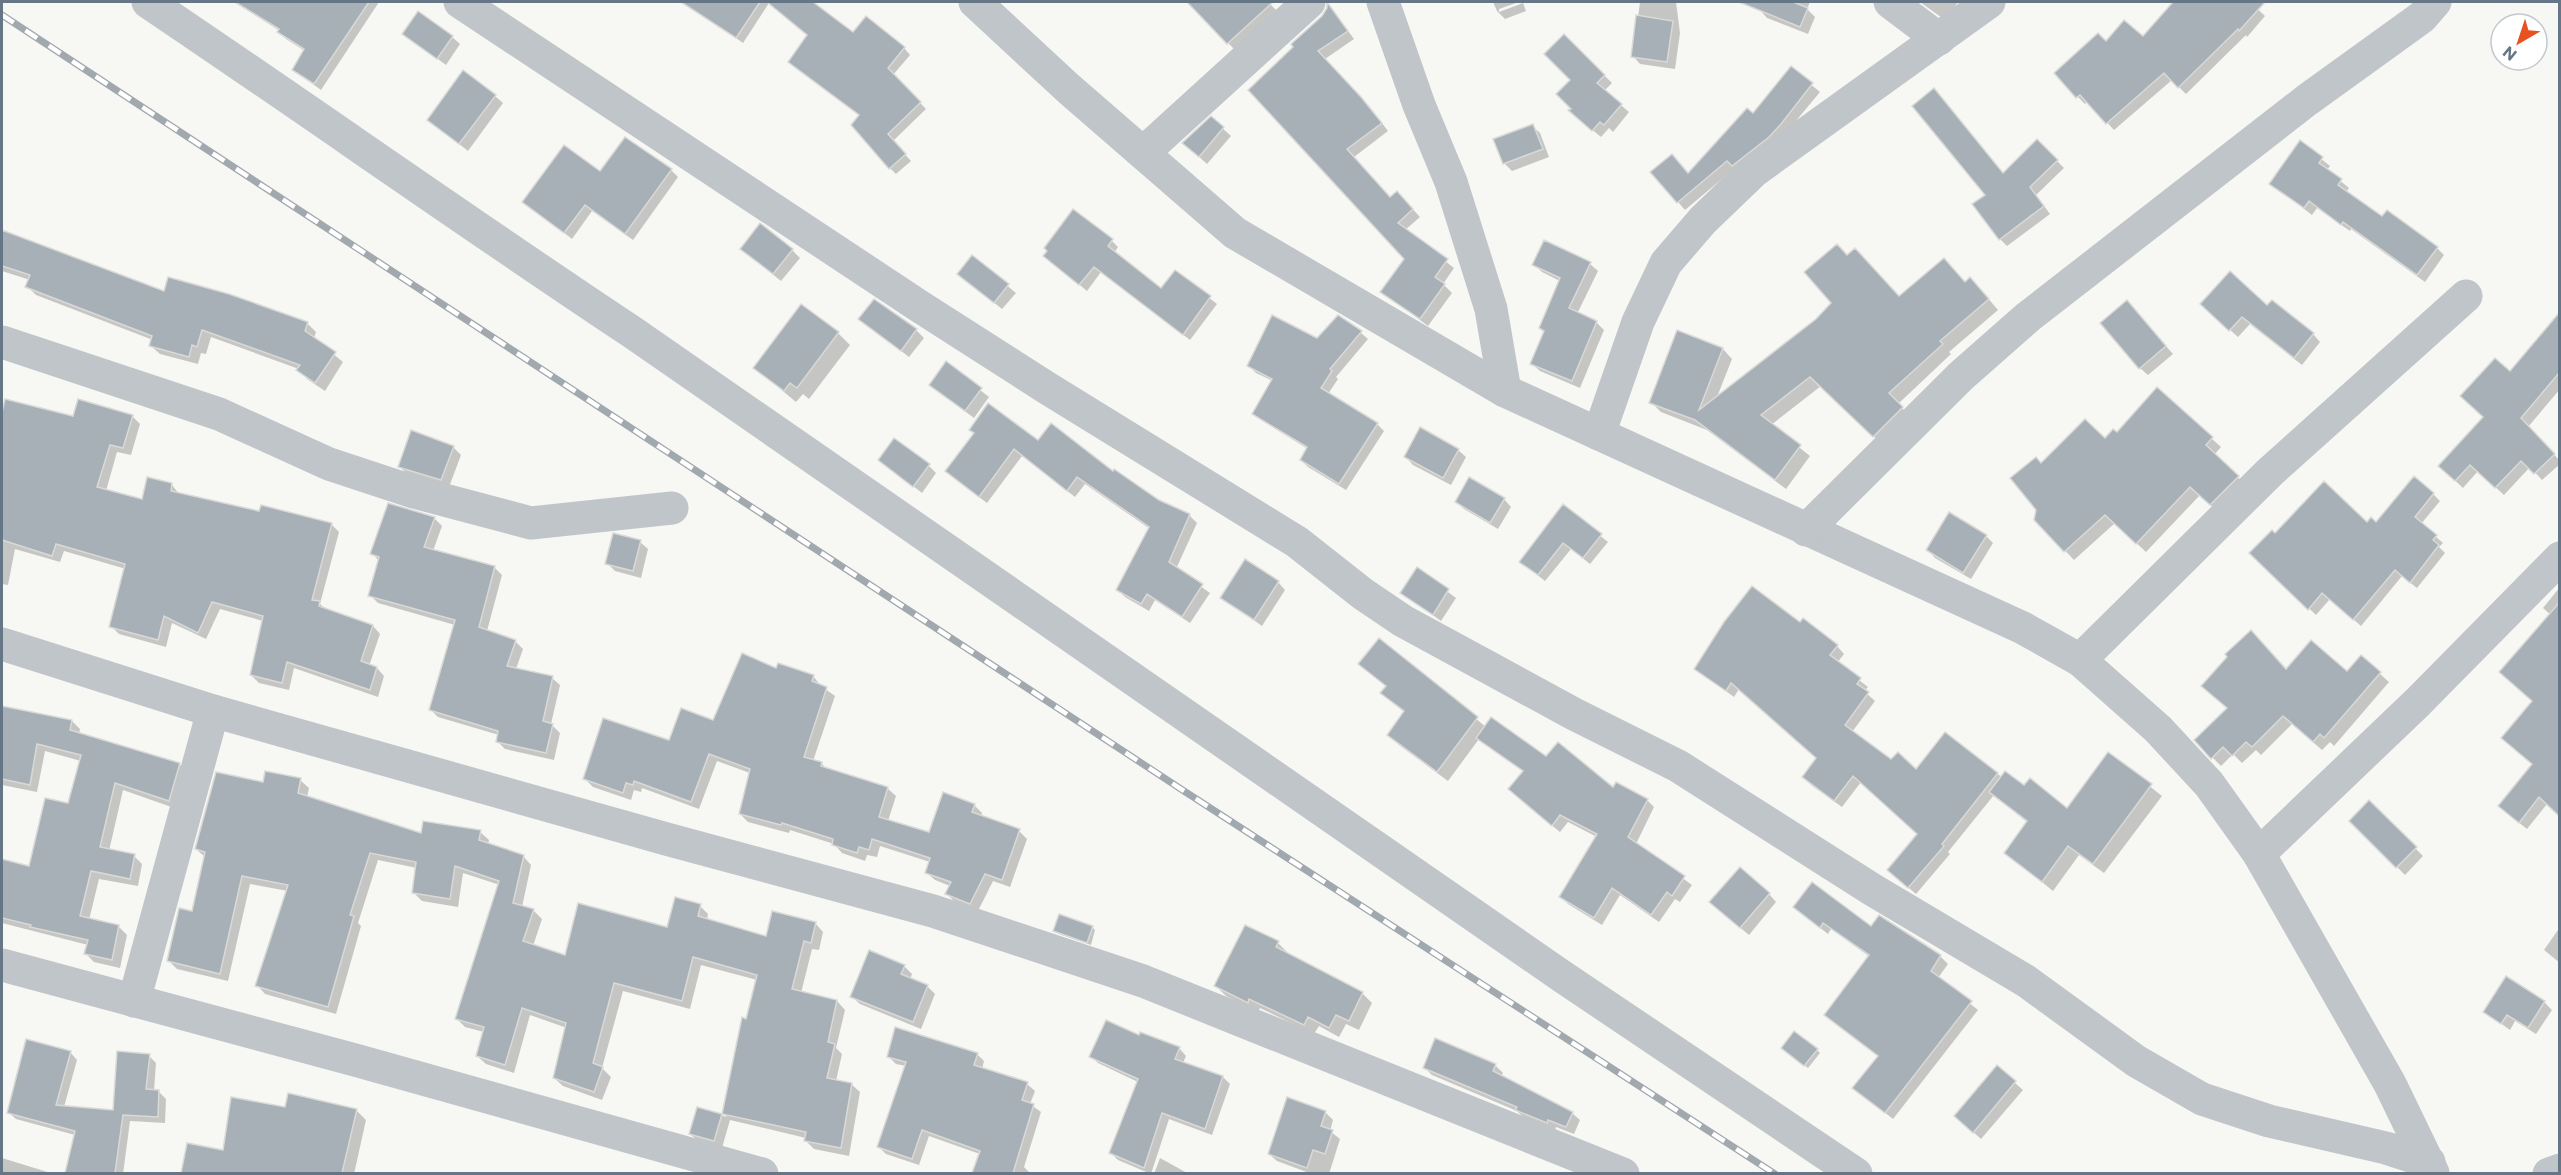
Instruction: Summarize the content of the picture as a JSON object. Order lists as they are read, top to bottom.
{
  "north": "bottom left"
}
